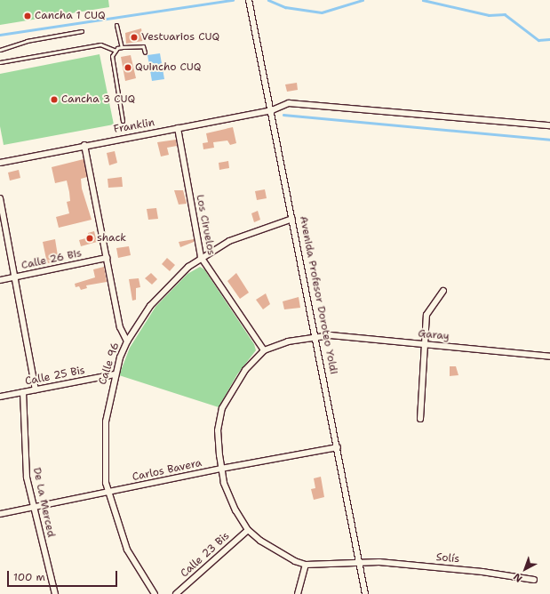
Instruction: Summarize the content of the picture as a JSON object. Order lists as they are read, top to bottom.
{
  "streets": {
    "street": [
      "Franklin",
      "Los Ciruelos",
      "Calle 26 Bis",
      "Avenida Profesor Doroteo Yoldi",
      "Garay",
      "Calle 96",
      "Calle 25 Bis",
      "Carlos Bavera",
      "De La Merced",
      "Calle 23 Bis",
      "Solís"
    ]
  },
  "crossings": [
    ["Franklin", "Los Ciruelos"],
    ["Franklin", "Avenida Profesor Doroteo Yoldi"],
    ["Los Ciruelos", "Garay"],
    ["Los Ciruelos", "Calle 96"],
    ["Avenida Profesor Doroteo Yoldi", "Garay"],
    ["Avenida Profesor Doroteo Yoldi", "Calle 96"],
    ["Avenida Profesor Doroteo Yoldi", "Carlos Bavera"],
    ["Avenida Profesor Doroteo Yoldi", "Solís"],
    ["Calle 96", "Calle 25 Bis"],
    ["Calle 96", "Carlos Bavera"],
    ["Calle 25 Bis", "De La Merced"],
    ["Carlos Bavera", "De La Merced"]
  ],
  "places": [
    "Cancha 1 CUQ",
    "Vestuarios CUQ",
    "Quincho CUQ",
    "Cancha 3 CUQ",
    "shack"
  ],
  "scale_bar": "100 m",
  "north": "bottom left"
}
